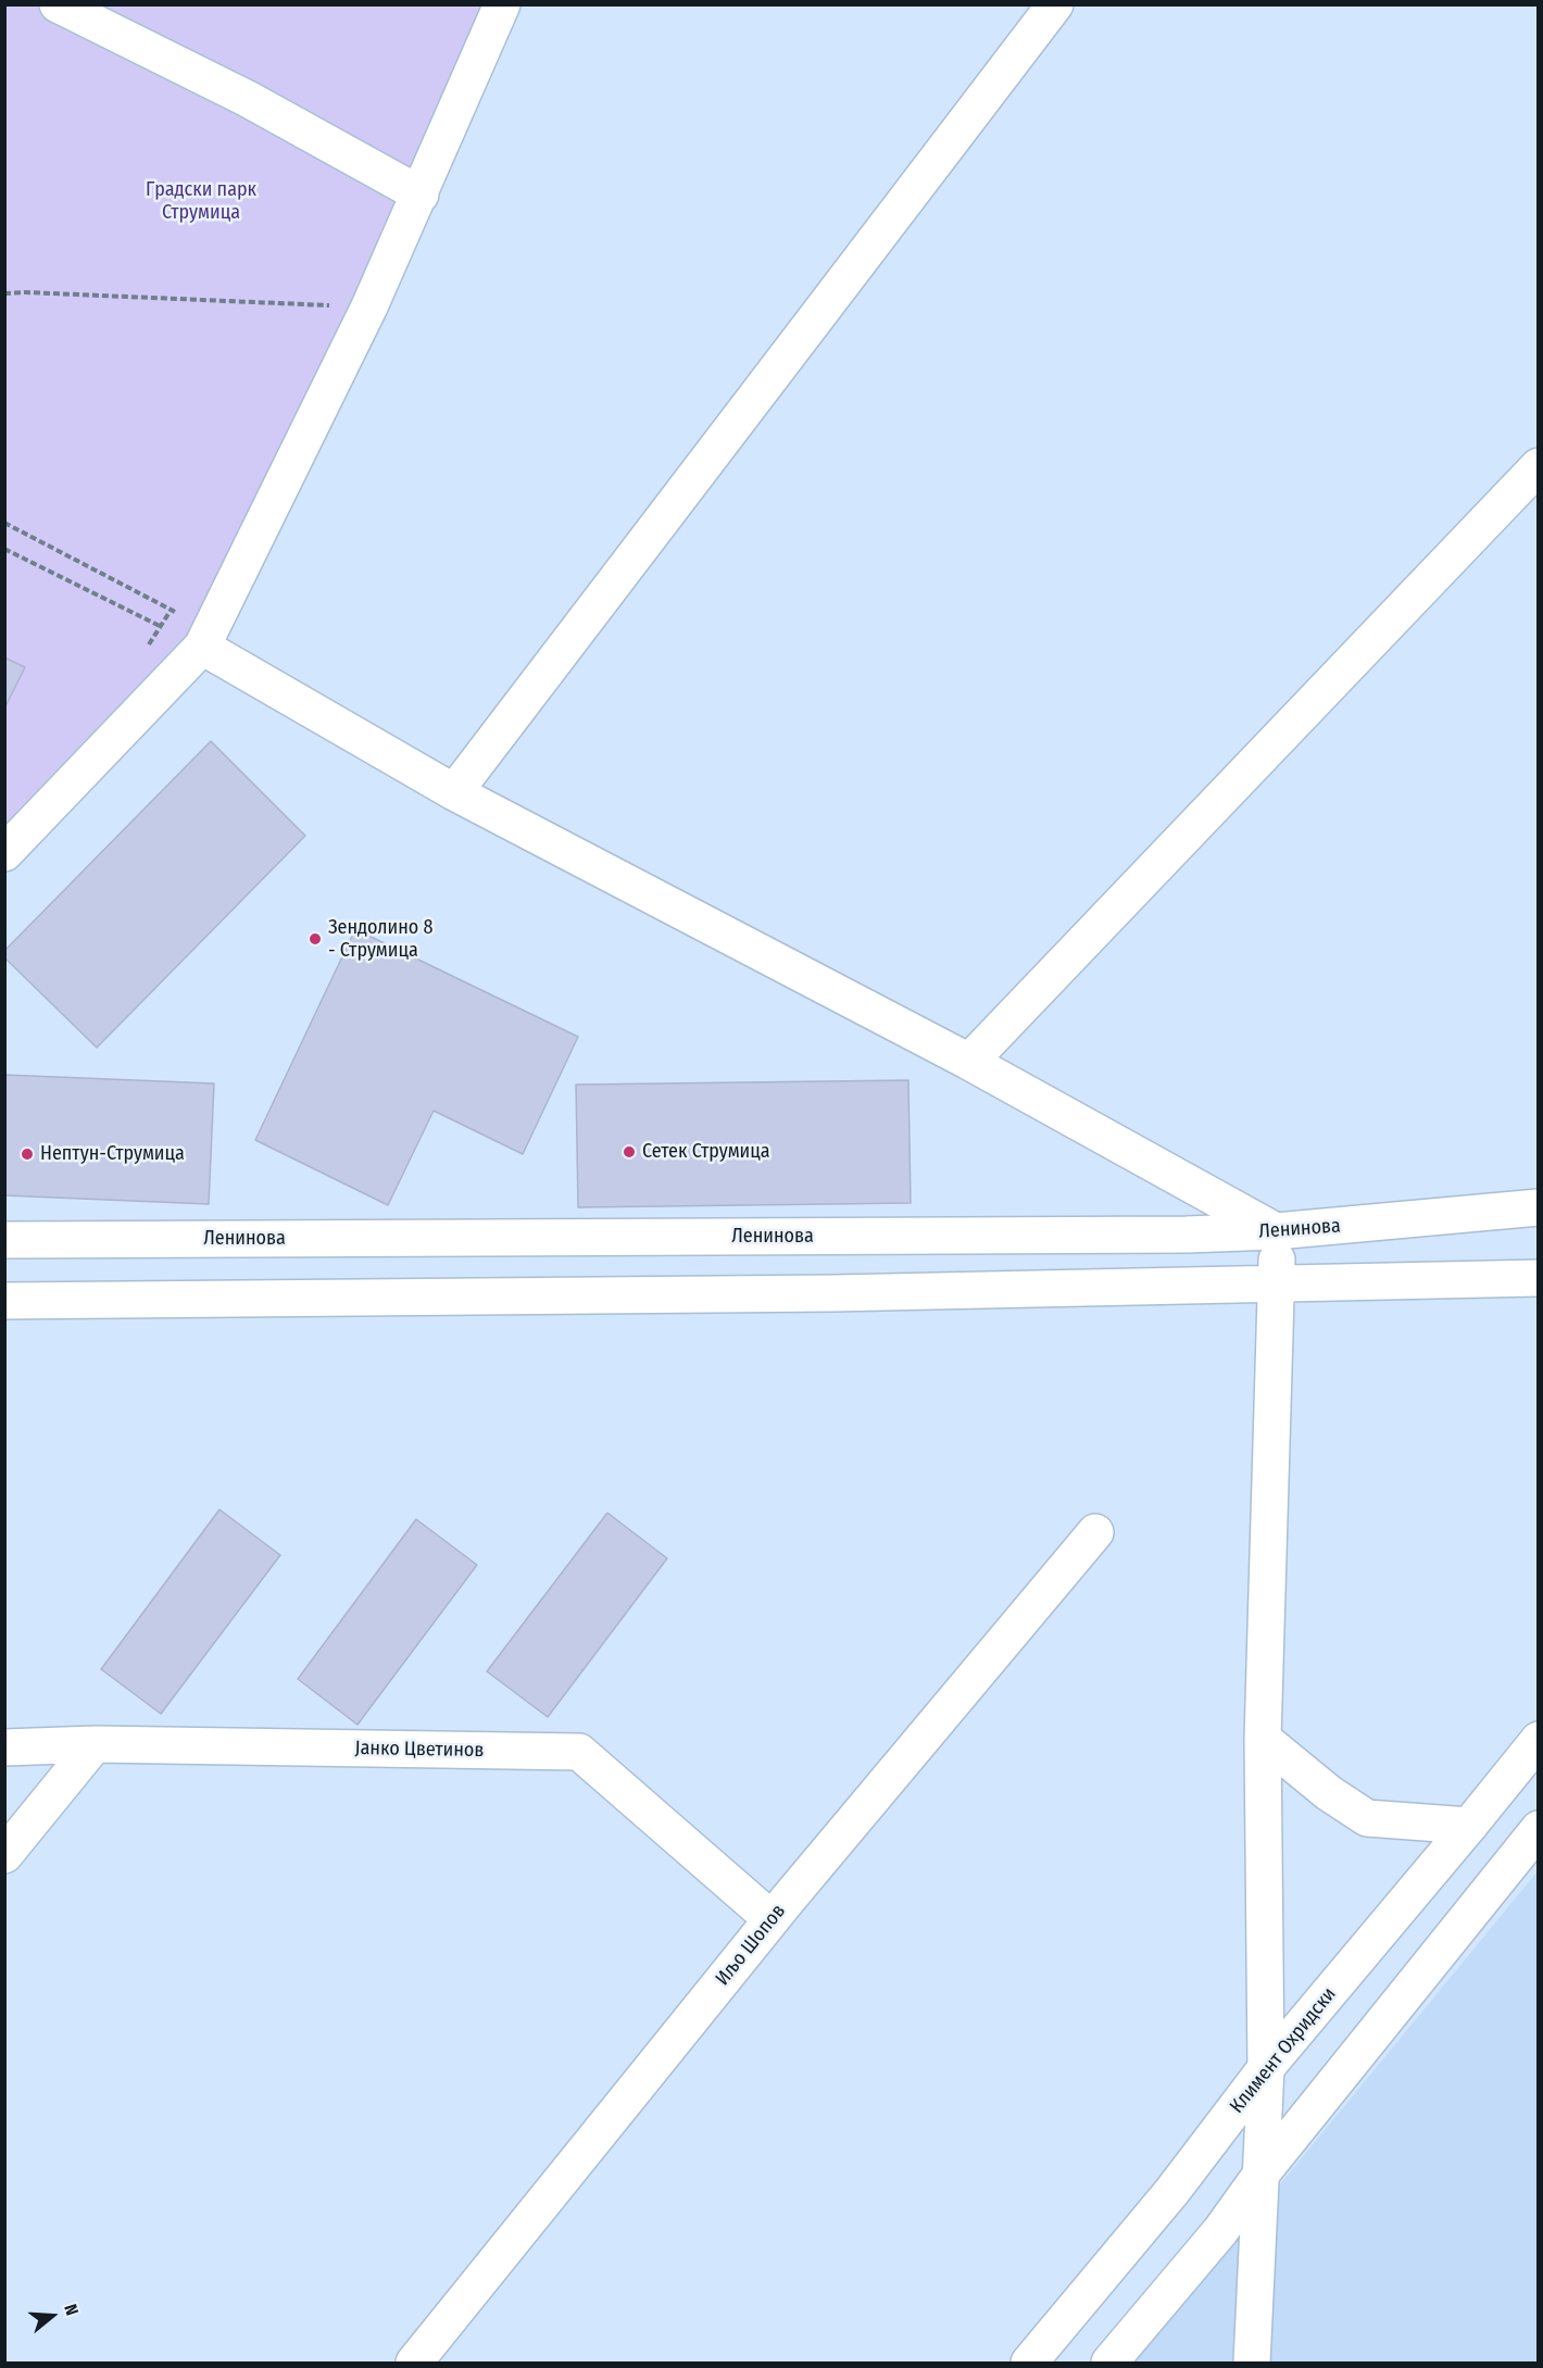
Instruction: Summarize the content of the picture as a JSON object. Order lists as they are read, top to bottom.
{
  "streets": {
    "street": [
      "Ленинова",
      "Јанко Цветинов",
      "Иљо Шопов",
      "Климент Охридски"
    ]
  },
  "crossings": [
    ["Јанко Цветинов", "Иљо Шопов"]
  ],
  "parks": ["Градски парк Струмица"],
  "places": ["Зендолино 8 - Струмица", "Сетек Струмица", "Нептун-Струмица"],
  "north": "right"
}
